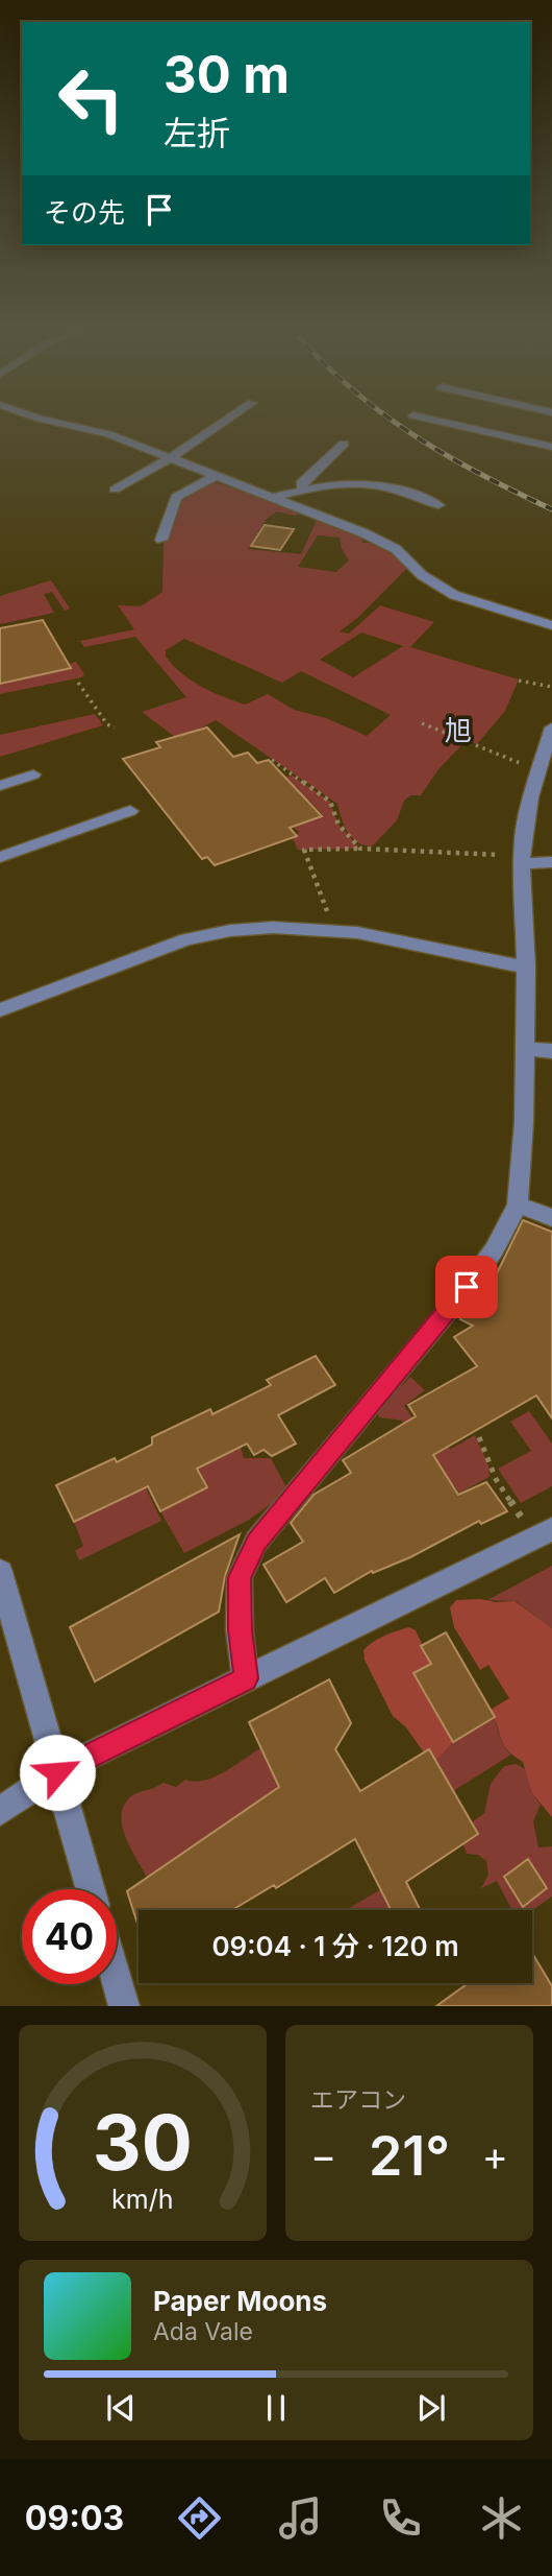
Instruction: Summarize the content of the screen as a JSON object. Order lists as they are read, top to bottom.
{
  "districts": ["旭"],
  "page": {
    "turn": ["30 m", "左折"],
    "then": "その先",
    "limit": "40",
    "trip": "09:04 · 1 分 · 120 m",
    "tile": "エアコン",
    "heat": ["−", "21°", "+"],
    "song": ["Paper Moons", "Ada Vale"],
    "tabs": "09:03",
    "gauge": ["30", "km/h"]
  }
}
